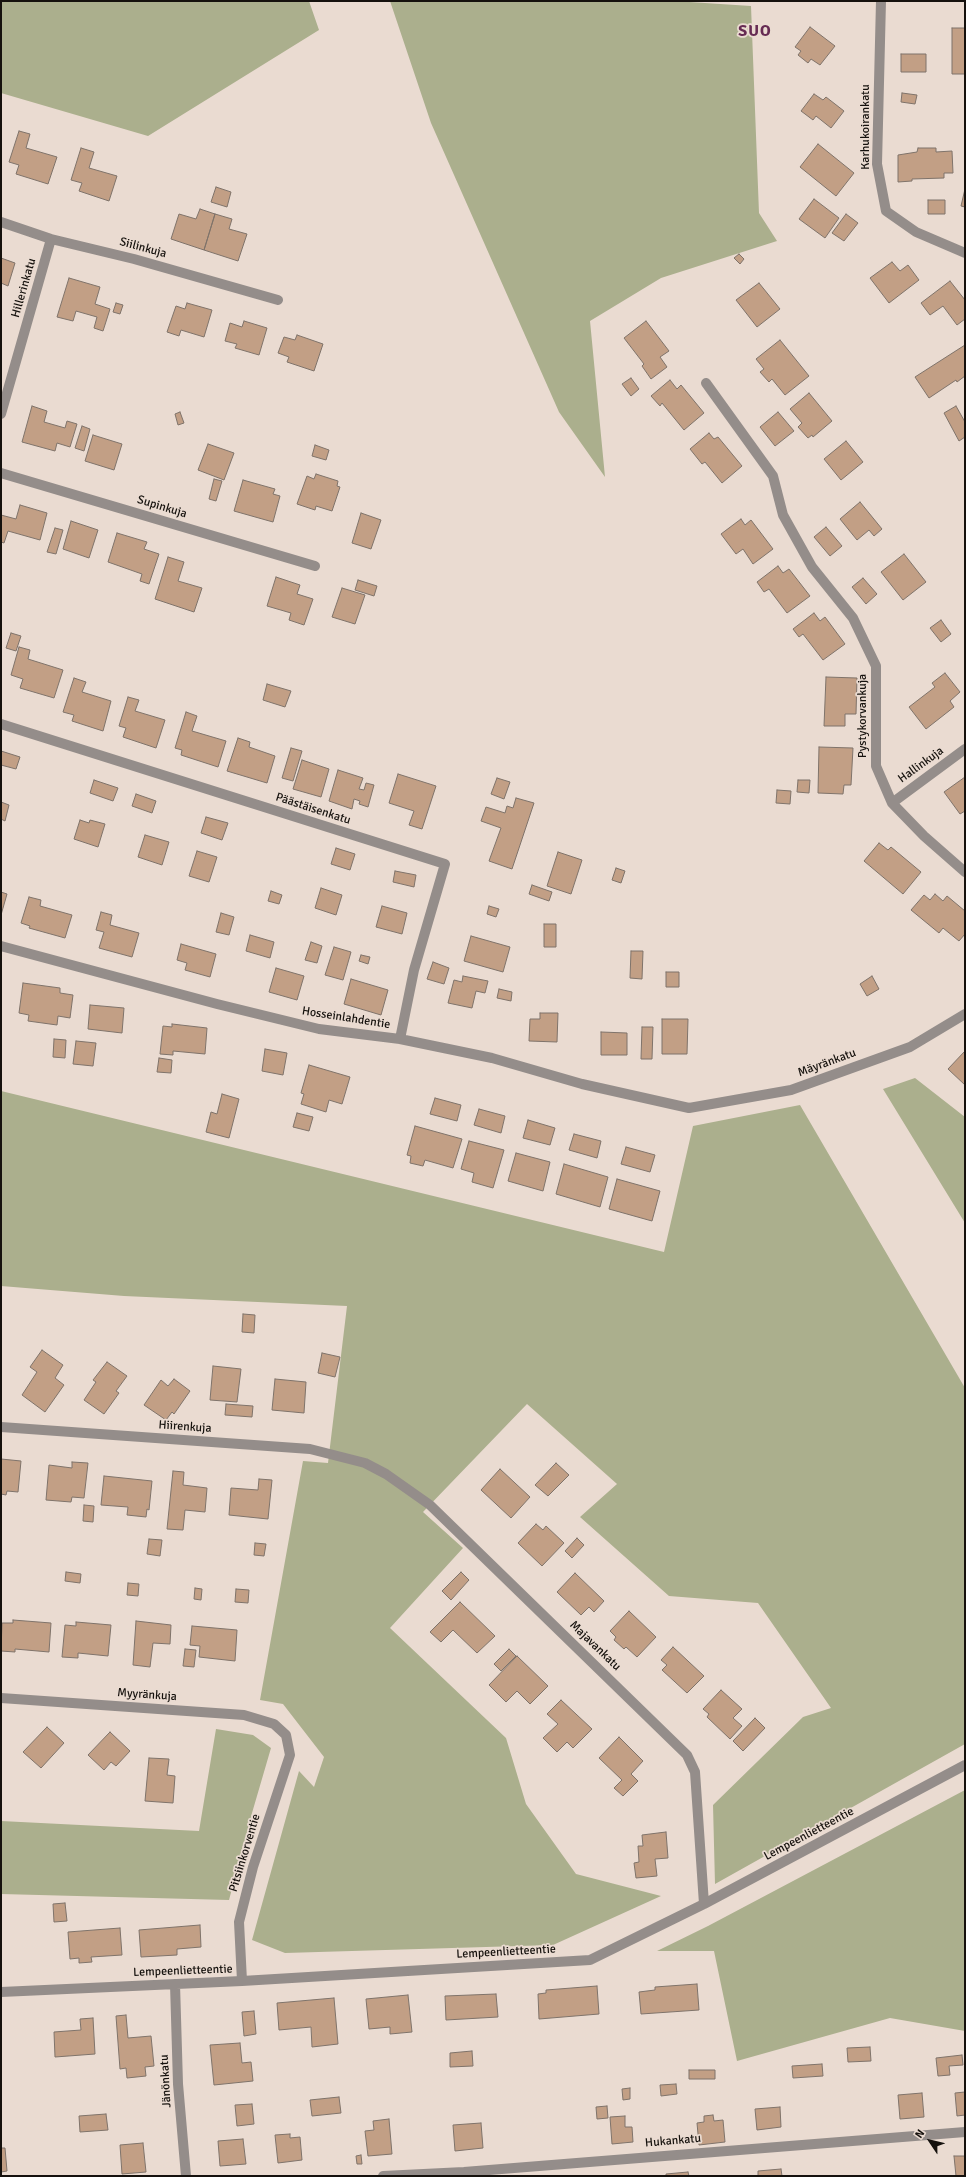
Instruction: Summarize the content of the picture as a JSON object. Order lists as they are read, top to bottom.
{
  "streets": {
    "street": [
      "Karhukoirankatu",
      "Siilinkuja",
      "Hillerinkatu",
      "Supinkuja",
      "Pystykorvankuja",
      "Hallinkuja",
      "Päästäisenkatu",
      "Hosseinlahdentie",
      "Mäyränkatu",
      "Hiirenkuja",
      "Majavankatu",
      "Myyränkuja",
      "Lempeenlietteentie",
      "Pitsiinkorventie",
      "Jänönkatu",
      "Hukankatu"
    ]
  },
  "crossings": [
    ["Siilinkuja", "Hillerinkatu"],
    ["Pystykorvankuja", "Hallinkuja"],
    ["Päästäisenkatu", "Hosseinlahdentie"],
    ["Hosseinlahdentie", "Mäyränkatu"],
    ["Hiirenkuja", "Majavankatu"],
    ["Majavankatu", "Lempeenlietteentie"],
    ["Myyränkuja", "Pitsiinkorventie"],
    ["Lempeenlietteentie", "Pitsiinkorventie"],
    ["Lempeenlietteentie", "Jänönkatu"]
  ],
  "districts": ["SUO"],
  "north": "top left"
}
